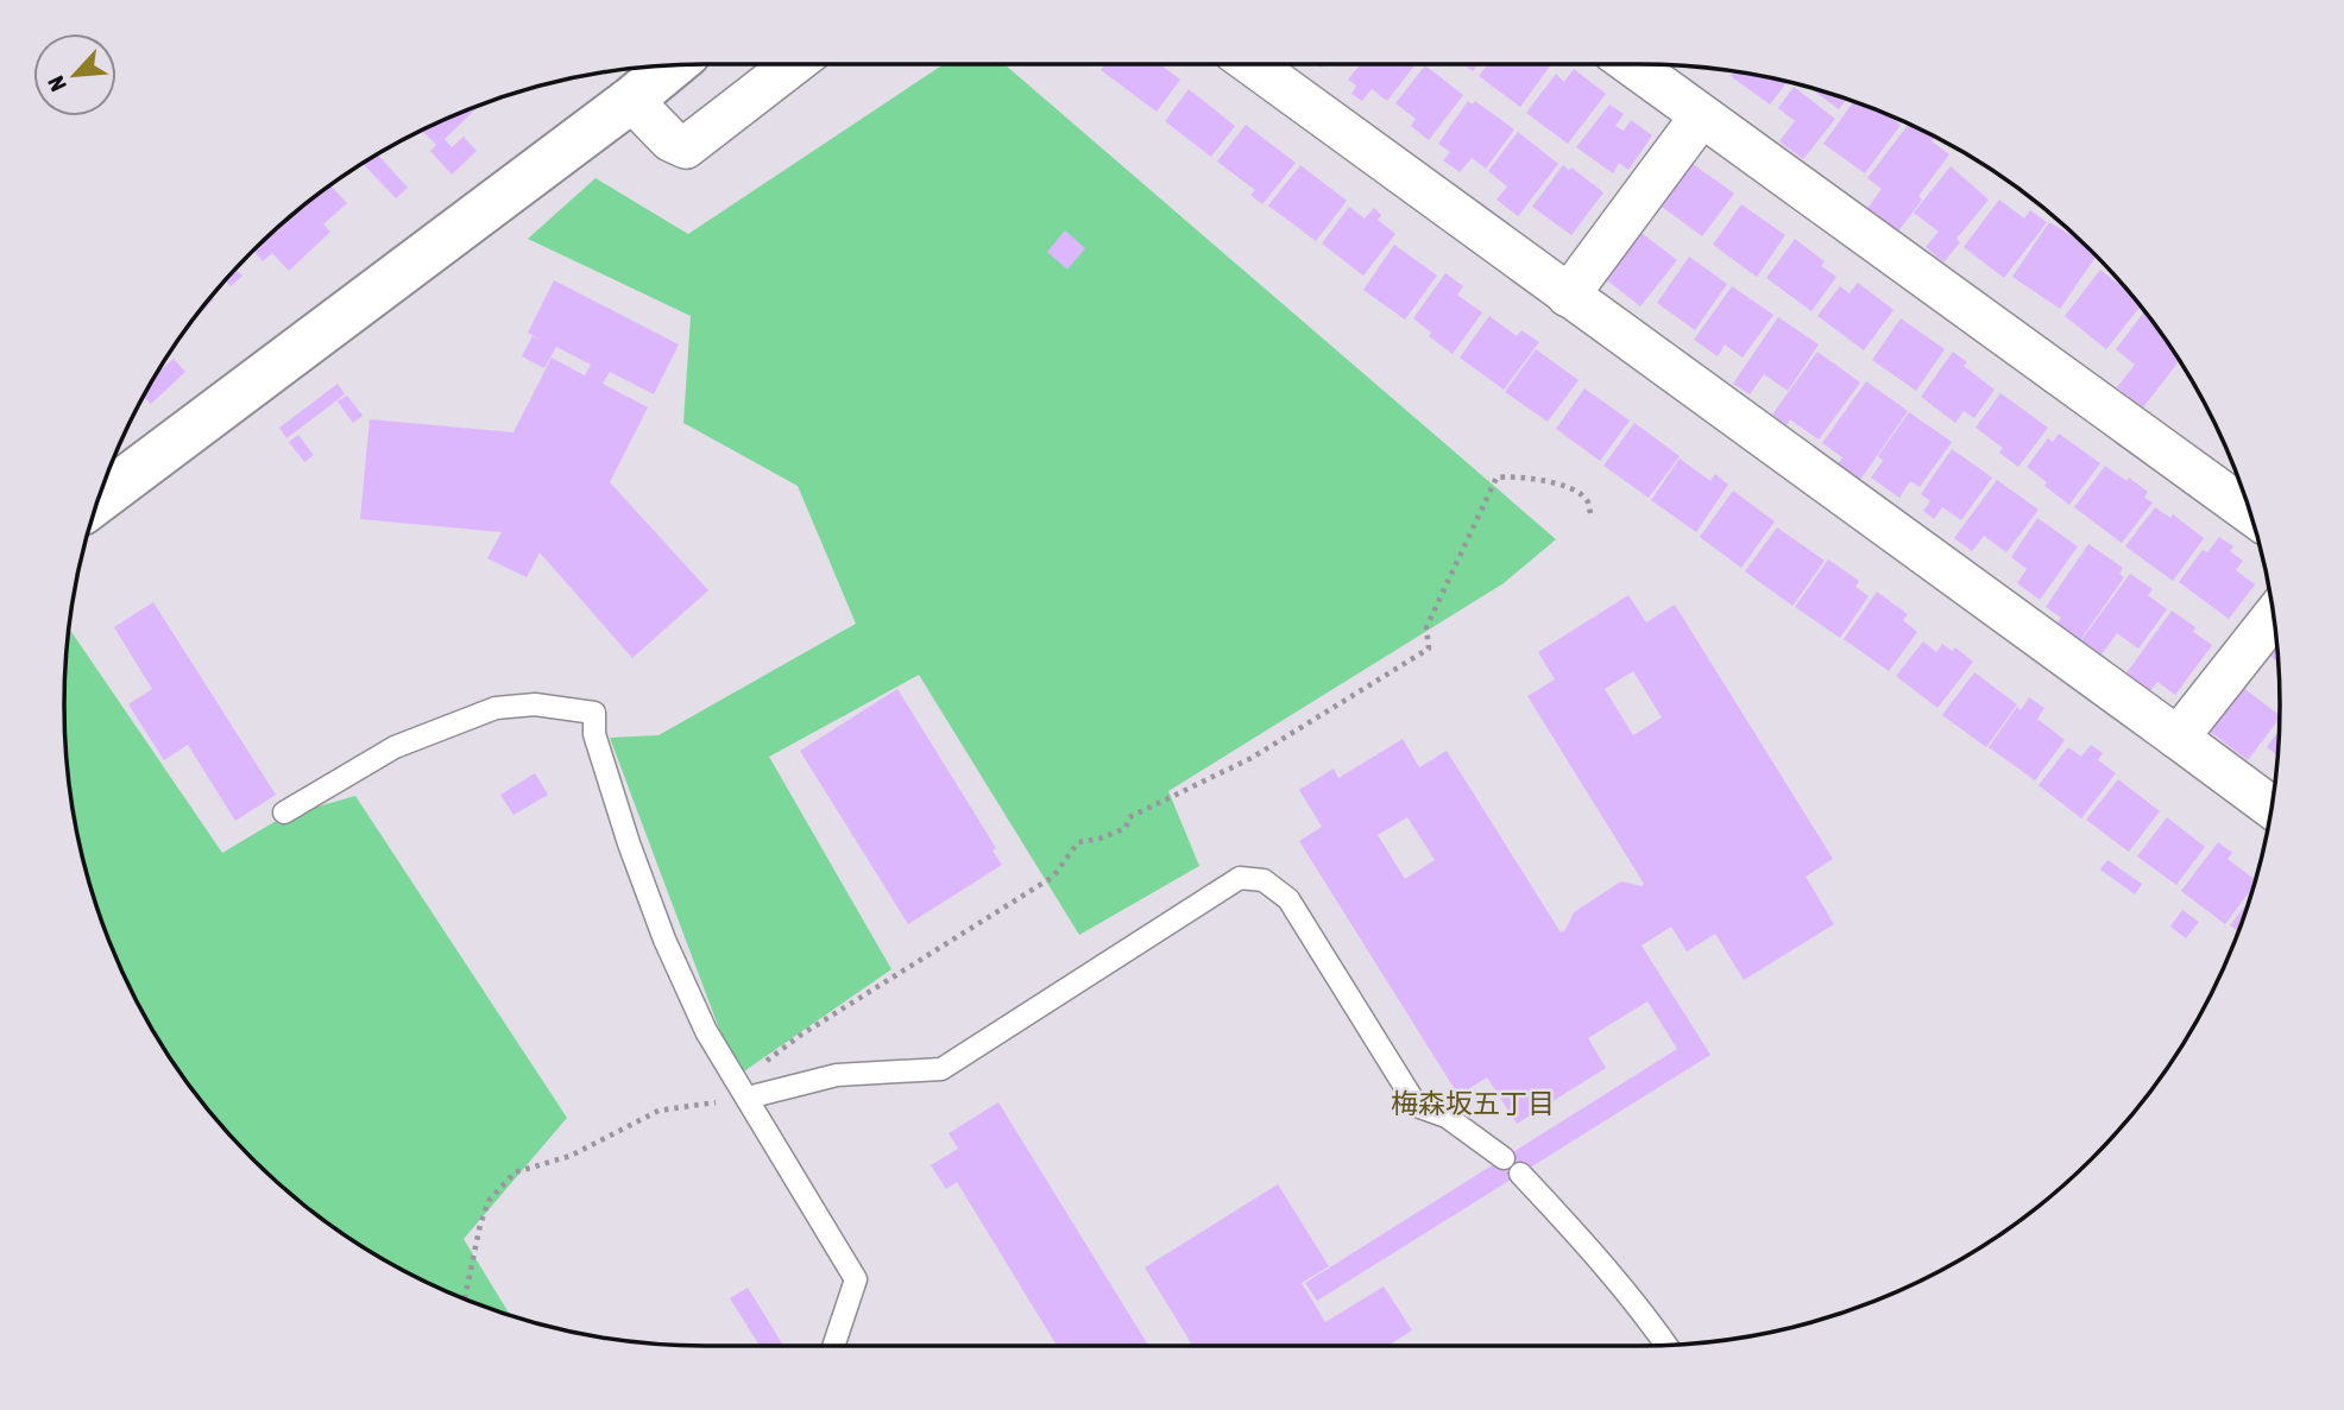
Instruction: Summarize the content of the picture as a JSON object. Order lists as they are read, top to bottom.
{
  "districts": ["梅森坂五丁目"],
  "north": "bottom left"
}
